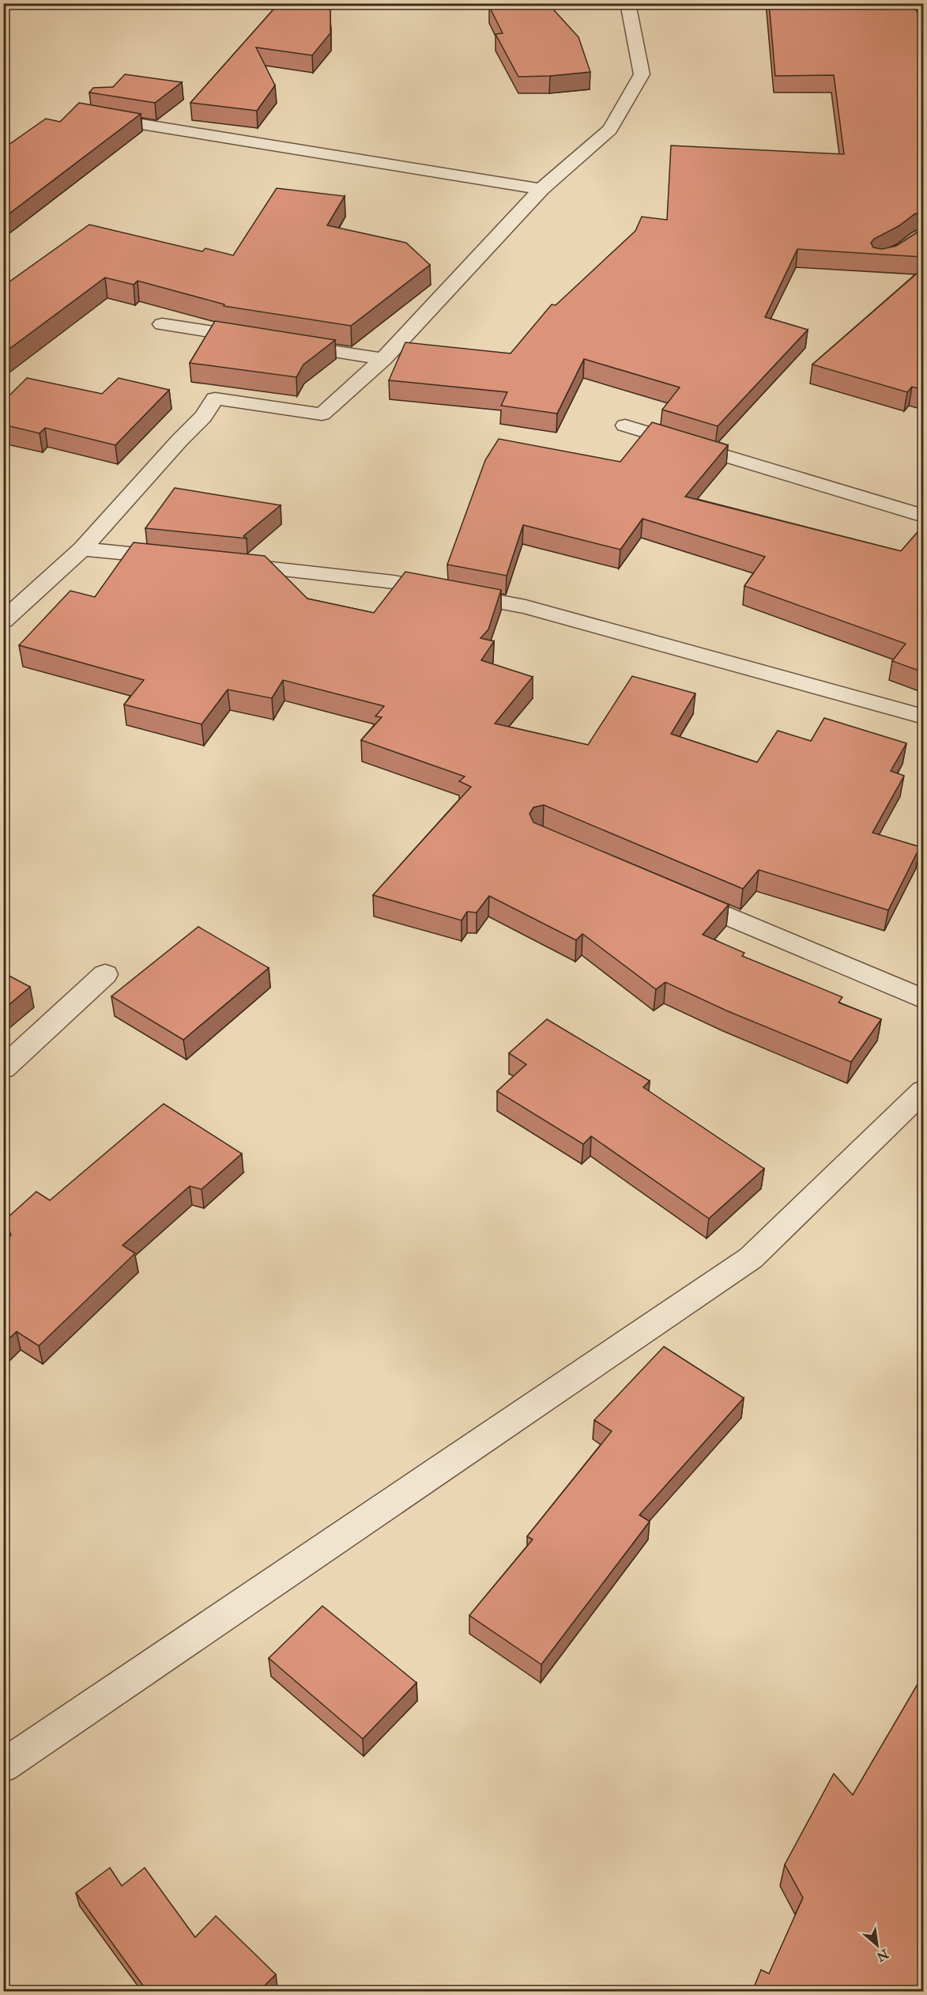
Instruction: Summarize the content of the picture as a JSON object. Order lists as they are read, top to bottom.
{
  "north": "bottom right"
}
